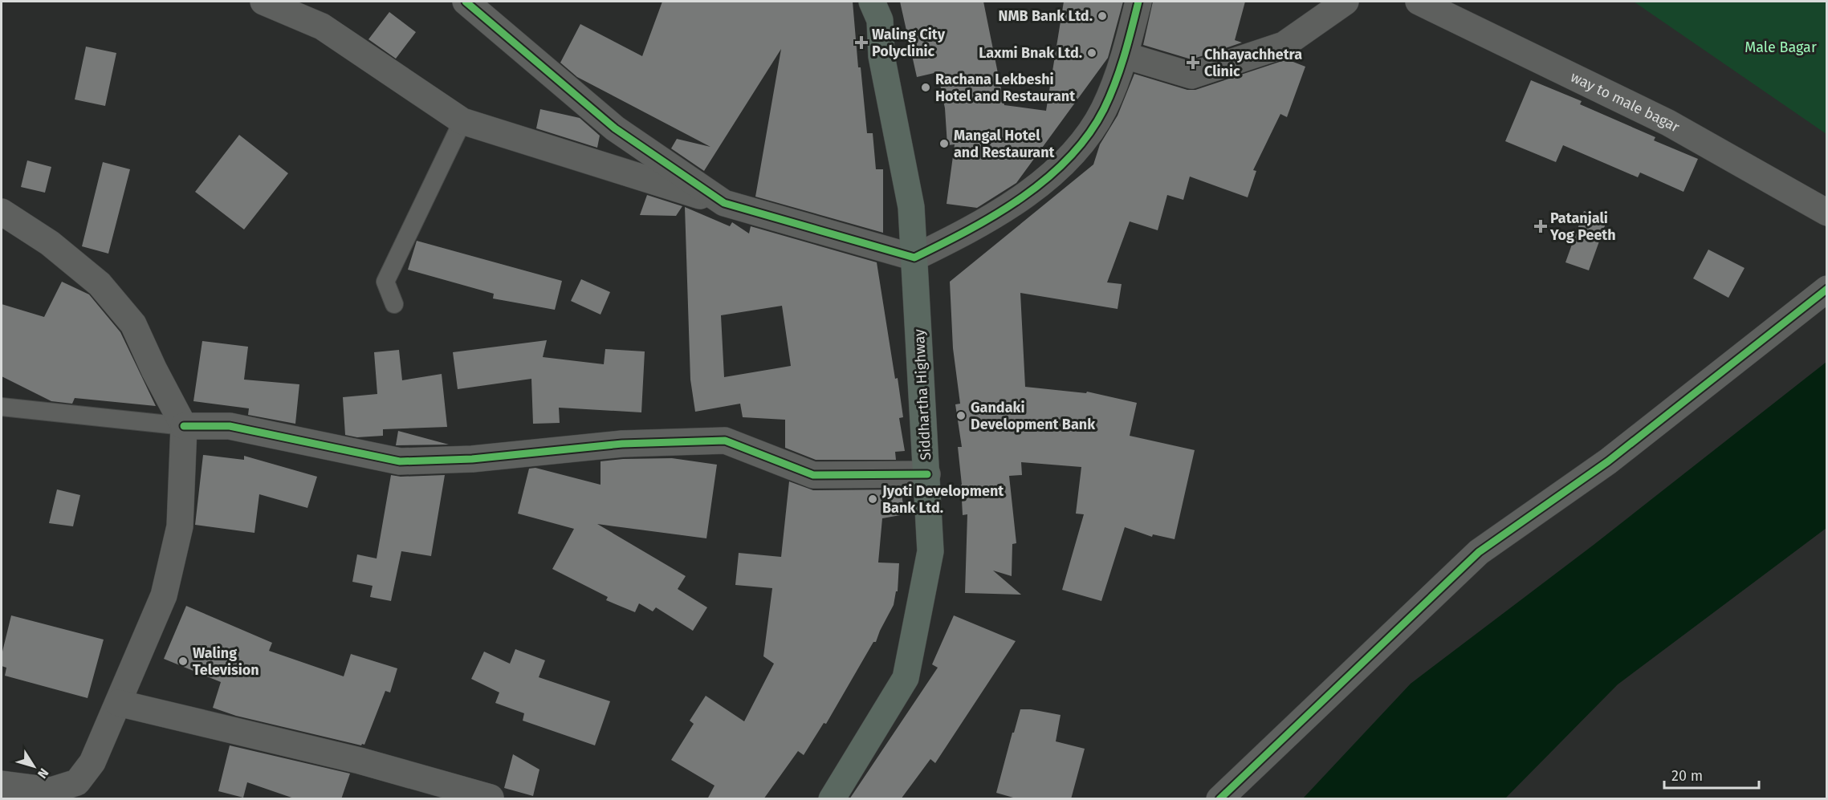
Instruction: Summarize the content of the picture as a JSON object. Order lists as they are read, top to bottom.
{
  "streets": {
    "highway": ["Siddhartha Highway"],
    "street": ["way to male bagar"]
  },
  "parks": ["Male Bagar"],
  "places": {
    "other": [
      "NMB Bank Ltd.",
      "Laxmi Bnak Ltd.",
      "Rachana Lekbeshi Hotel and Restaurant",
      "Mangal Hotel and Restaurant",
      "Gandaki Development Bank",
      "Jyoti Development Bank Ltd.",
      "Waling Television"
    ],
    "health": ["Waling City Polyclinic", "Chhayachhetra Clinic", "Patanjali Yog Peeth"]
  },
  "scale_bar": "20 m",
  "north": "bottom right"
}
